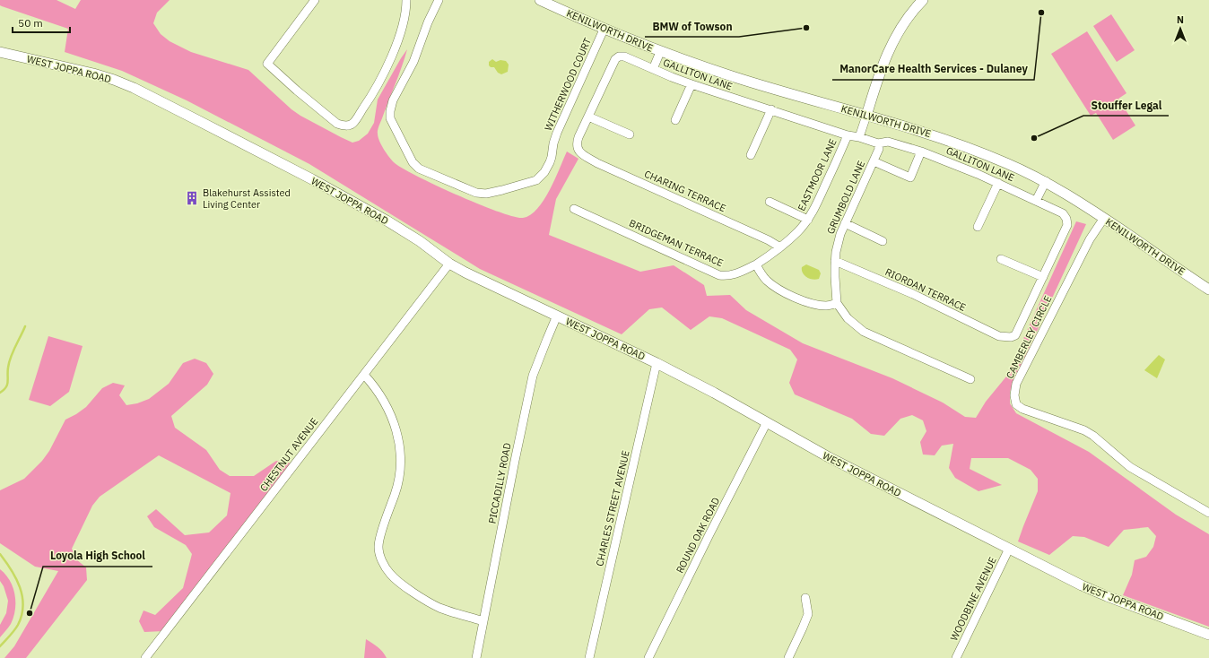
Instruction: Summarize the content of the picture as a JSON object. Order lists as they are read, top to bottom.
{
  "streets": {
    "street": [
      "KENILWORTH DRIVE",
      "WEST JOPPA ROAD",
      "GALLITON LANE",
      "WITHERWOOD COURT",
      "EASTMOOR LANE",
      "CHARING TERRACE",
      "GRUMBOLD LANE",
      "BRIDGEMAN TERRACE",
      "RIORDAN TERRACE",
      "CAMBERLEY CIRCLE",
      "CHESTNUT AVENUE",
      "PICCADILLY ROAD",
      "CHARLES STREET AVENUE",
      "ROUND OAK ROAD",
      "WOODBINE AVENUE"
    ]
  },
  "crossings": [
    ["KENILWORTH DRIVE", "GALLITON LANE"],
    ["KENILWORTH DRIVE", "WITHERWOOD COURT"],
    ["KENILWORTH DRIVE", "CAMBERLEY CIRCLE"],
    ["WEST JOPPA ROAD", "CHESTNUT AVENUE"],
    ["WEST JOPPA ROAD", "PICCADILLY ROAD"],
    ["WEST JOPPA ROAD", "CHARLES STREET AVENUE"],
    ["WEST JOPPA ROAD", "ROUND OAK ROAD"],
    ["WEST JOPPA ROAD", "WOODBINE AVENUE"],
    ["GALLITON LANE", "EASTMOOR LANE"],
    ["GALLITON LANE", "CHARING TERRACE"],
    ["GALLITON LANE", "GRUMBOLD LANE"],
    ["GALLITON LANE", "RIORDAN TERRACE"],
    ["EASTMOOR LANE", "CHARING TERRACE"],
    ["EASTMOOR LANE", "BRIDGEMAN TERRACE"],
    ["GRUMBOLD LANE", "RIORDAN TERRACE"]
  ],
  "places": {
    "other": [
      "ManorCare Health Services - Dulaney",
      "BMW of Towson",
      "Stouffer Legal",
      "Loyola High School"
    ],
    "building": ["Blakehurst Assisted Living Center"]
  },
  "scale_bar": "50 m",
  "north": "top"
}
